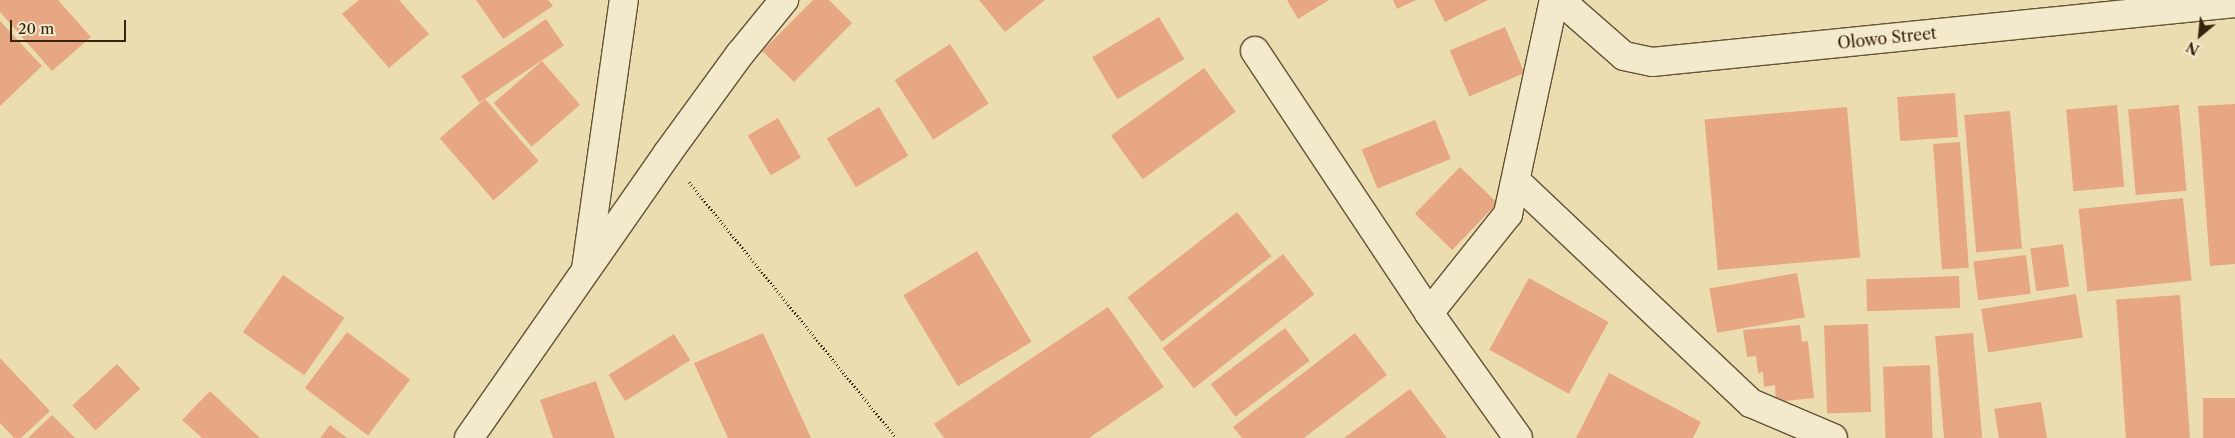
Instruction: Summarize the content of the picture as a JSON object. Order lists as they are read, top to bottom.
{
  "streets": {
    "street": ["Olowo Street"]
  },
  "scale_bar": "20 m",
  "north": "bottom left"
}
